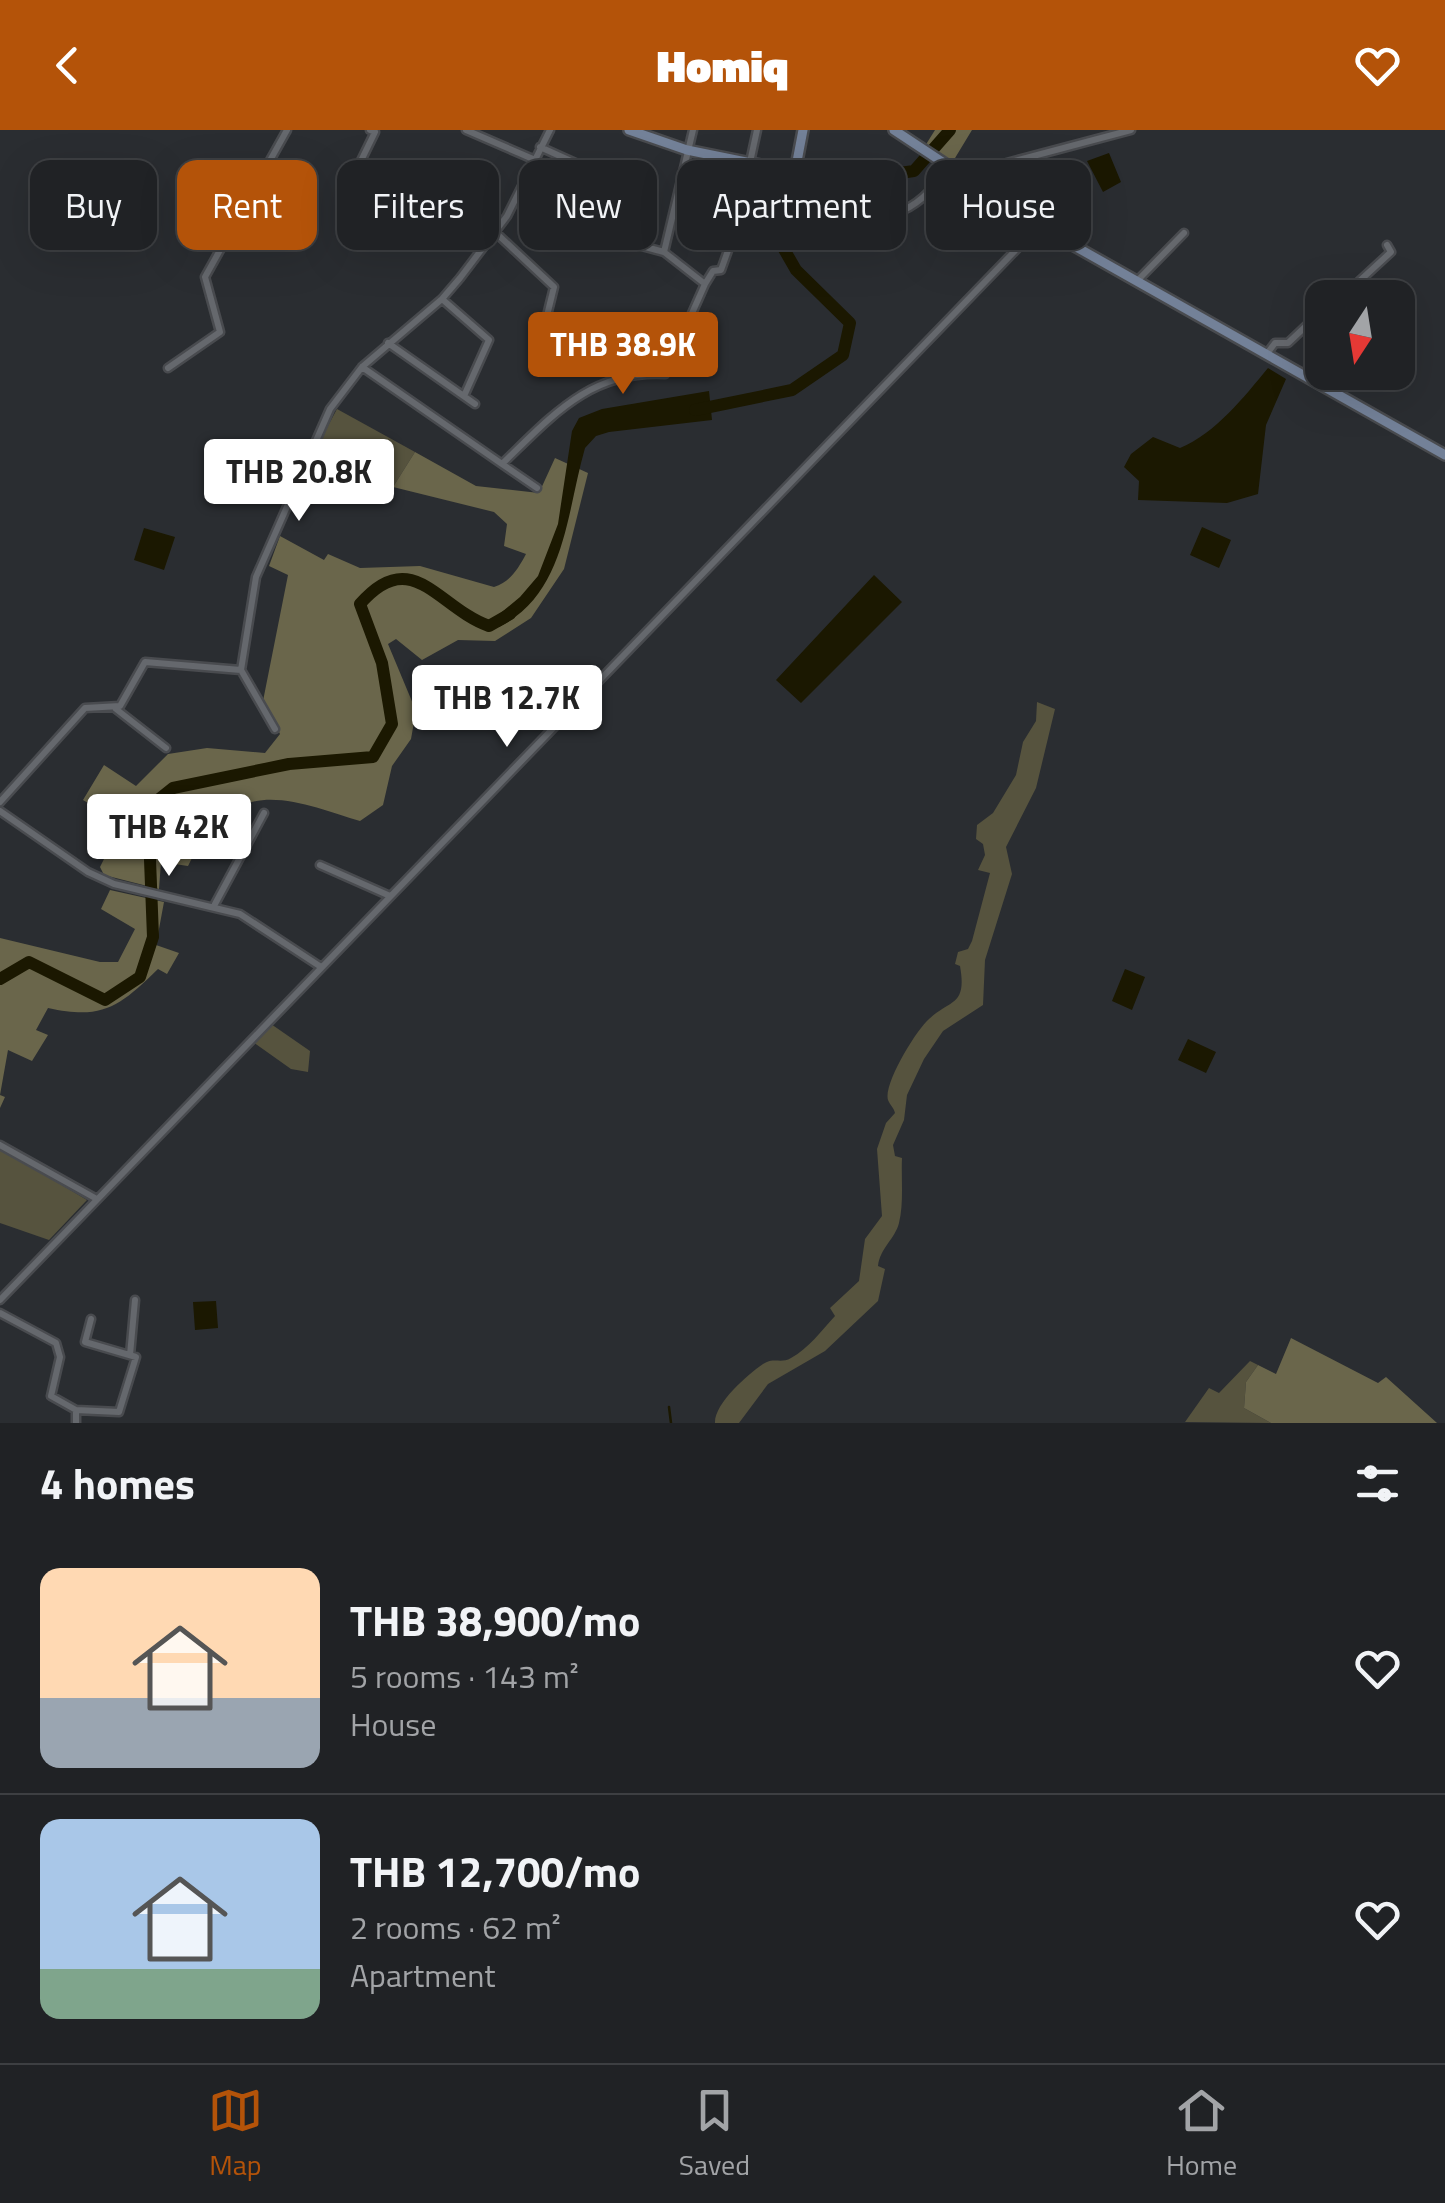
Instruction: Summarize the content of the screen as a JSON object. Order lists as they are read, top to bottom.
{
  "north": "bottom",
  "page": {
    "header": "Homiq",
    "chip": [
      "Buy",
      "Rent",
      "Filters",
      "New",
      "Apartment",
      "House"
    ],
    "price": [
      "THB 38.9K",
      "THB 20.8K",
      "THB 12.7K",
      "THB 42K"
    ],
    "heading": "4 homes",
    "list": [
      {
        "name": "THB 38,900/mo",
        "note": "5 rooms · 143 m² · House"
      },
      {
        "name": "THB 12,700/mo",
        "note": "2 rooms · 62 m² · Apartment"
      }
    ],
    "tabs": ["Map", "Saved", "Home"]
  }
}
